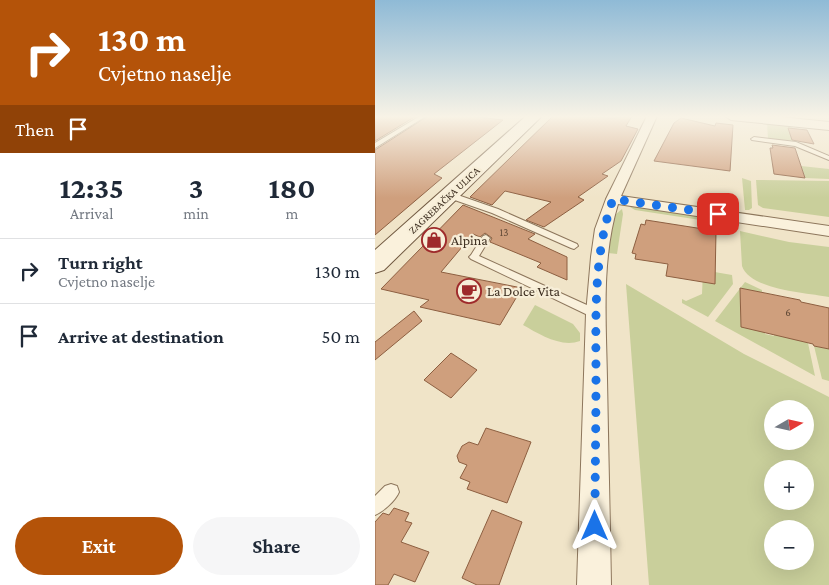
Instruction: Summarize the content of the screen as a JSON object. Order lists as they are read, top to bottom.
{
  "streets": {
    "main road": ["ZAGREBAČKA ULICA"]
  },
  "places": {
    "shop": ["Alpina"],
    "cafe": ["La Dolce Vita"]
  },
  "house_numbers": ["13", "6"],
  "north": "right",
  "page": {
    "turn": ["130 m", "Cvjetno naselje"],
    "then": "Then",
    "eta": [
      "12:35",
      "Arrival",
      "3",
      "min",
      "180",
      "m"
    ],
    "list": [
      {
        "name": "Turn right",
        "note": "Cvjetno naselje",
        "value": "130 m"
      },
      {
        "name": "Arrive at destination",
        "value": "50 m"
      }
    ],
    "map_buttons": ["+", "−"],
    "buttons": ["Exit", "Share"]
  }
}
